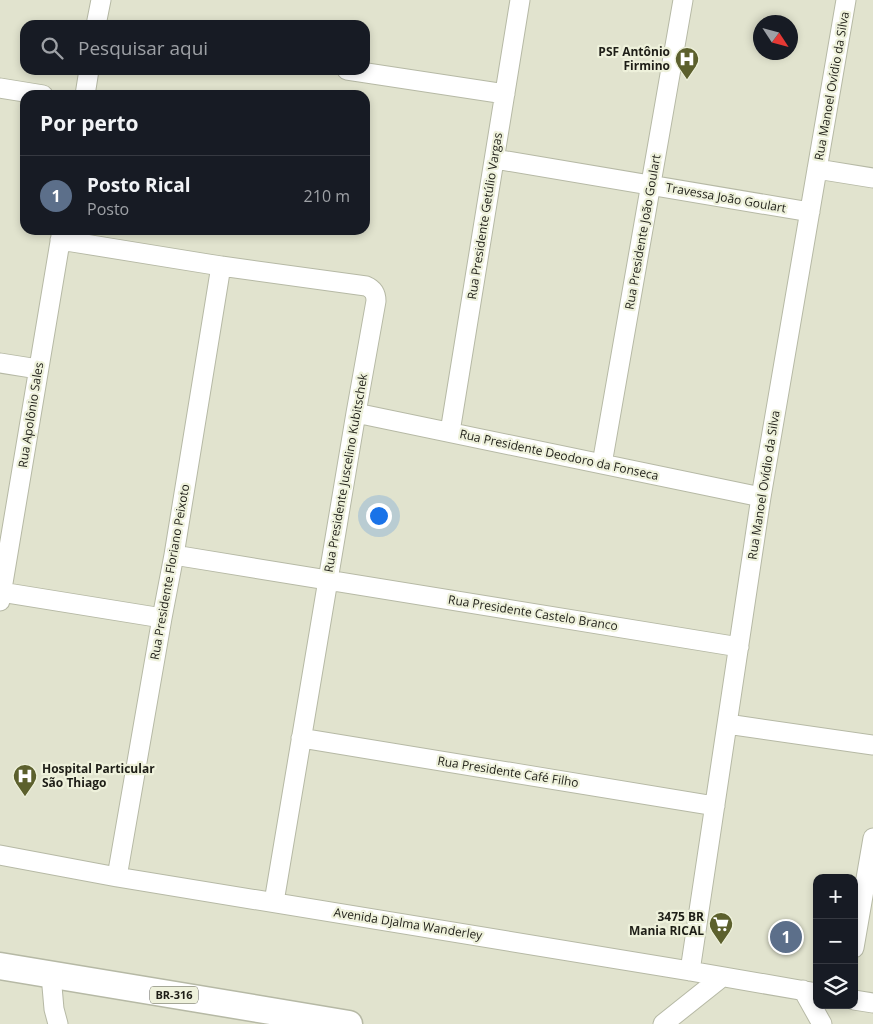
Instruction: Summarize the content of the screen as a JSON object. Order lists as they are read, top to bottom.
{
  "streets": {
    "highway": ["BR-316"],
    "street": [
      "Rua Manoel Ovídio da Silva",
      "Travessa João Goulart",
      "Rua Presidente Getúlio Vargas",
      "Rua Presidente João Goulart",
      "Rua Apolônio Sales",
      "Rua Presidente Deodoro da Fonseca",
      "Rua Presidente Juscelino Kubitschek",
      "Rua Presidente Floriano Peixoto",
      "Rua Presidente Castelo Branco",
      "Rua Presidente Café Filho",
      "Avenida Djalma Wanderley"
    ]
  },
  "crossings": [
    ["Rua Manoel Ovídio da Silva", "Travessa João Goulart"],
    ["Rua Manoel Ovídio da Silva", "Rua Presidente Deodoro da Fonseca"],
    ["Rua Manoel Ovídio da Silva", "Rua Presidente Castelo Branco"],
    ["Rua Manoel Ovídio da Silva", "Rua Presidente Café Filho"],
    ["Rua Manoel Ovídio da Silva", "Avenida Djalma Wanderley"],
    ["Travessa João Goulart", "Rua Presidente Getúlio Vargas"],
    ["Travessa João Goulart", "Rua Presidente João Goulart"],
    ["Rua Presidente Getúlio Vargas", "Rua Presidente Deodoro da Fonseca"],
    ["Rua Presidente João Goulart", "Rua Presidente Deodoro da Fonseca"],
    ["Rua Presidente Deodoro da Fonseca", "Rua Presidente Juscelino Kubitschek"],
    ["Rua Presidente Juscelino Kubitschek", "Rua Presidente Floriano Peixoto"],
    ["Rua Presidente Juscelino Kubitschek", "Rua Presidente Castelo Branco"],
    ["Rua Presidente Juscelino Kubitschek", "Rua Presidente Café Filho"],
    ["Rua Presidente Juscelino Kubitschek", "Avenida Djalma Wanderley"],
    ["Rua Presidente Floriano Peixoto", "Rua Presidente Castelo Branco"],
    ["Rua Presidente Floriano Peixoto", "Avenida Djalma Wanderley"]
  ],
  "places": {
    "hospital": ["PSF Antônio Firmino", "Hospital Particular São Thiago"],
    "supermarket": ["3475 BR Mania RICAL"]
  },
  "north": "bottom right",
  "page": {
    "search": "Pesquisar aqui",
    "heading": "Por perto",
    "list": [
      {
        "mark": "1",
        "name": "Posto Rical",
        "note": "Posto",
        "value": "210 m"
      }
    ],
    "map_buttons": ["+", "−"],
    "pins": "1"
  }
}
